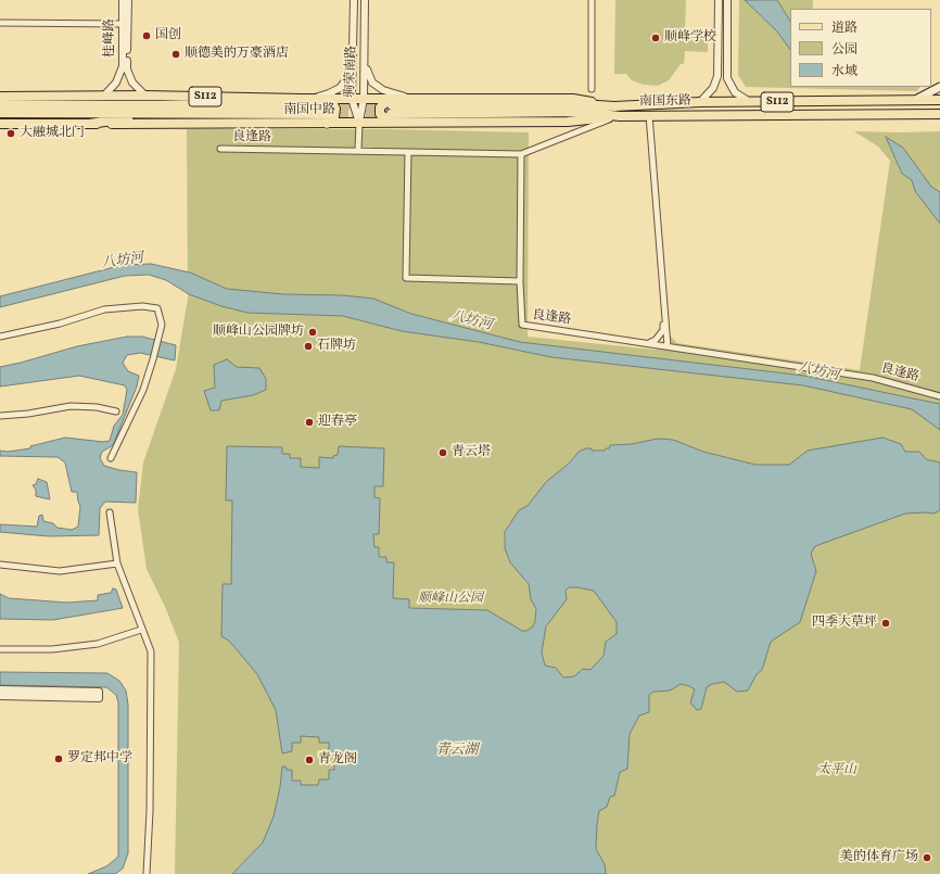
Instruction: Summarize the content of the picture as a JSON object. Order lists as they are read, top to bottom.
{
  "streets": {
    "main road": ["S112", "南国东路", "南国中路"],
    "street": ["桂峰路", "驹荣南路", "良逢路"]
  },
  "crossings": [
    ["桂峰路", "南国中路"],
    ["驹荣南路", "南国中路"],
    ["南国东路", "南国中路"]
  ],
  "water": ["八坊河", "青云湖"],
  "parks": ["顺峰山公园", "太平山"],
  "places": [
    "国创",
    "顺峰学校",
    "顺德美的万豪酒店",
    "大融城北门",
    "顺峰山公园牌坊",
    "石牌坊",
    "迎春亭",
    "青云塔",
    "四季大草坪",
    "罗定邦中学",
    "青龙阁",
    "美的体育广场"
  ],
  "legend": ["道路", "公园", "水域"]
}
